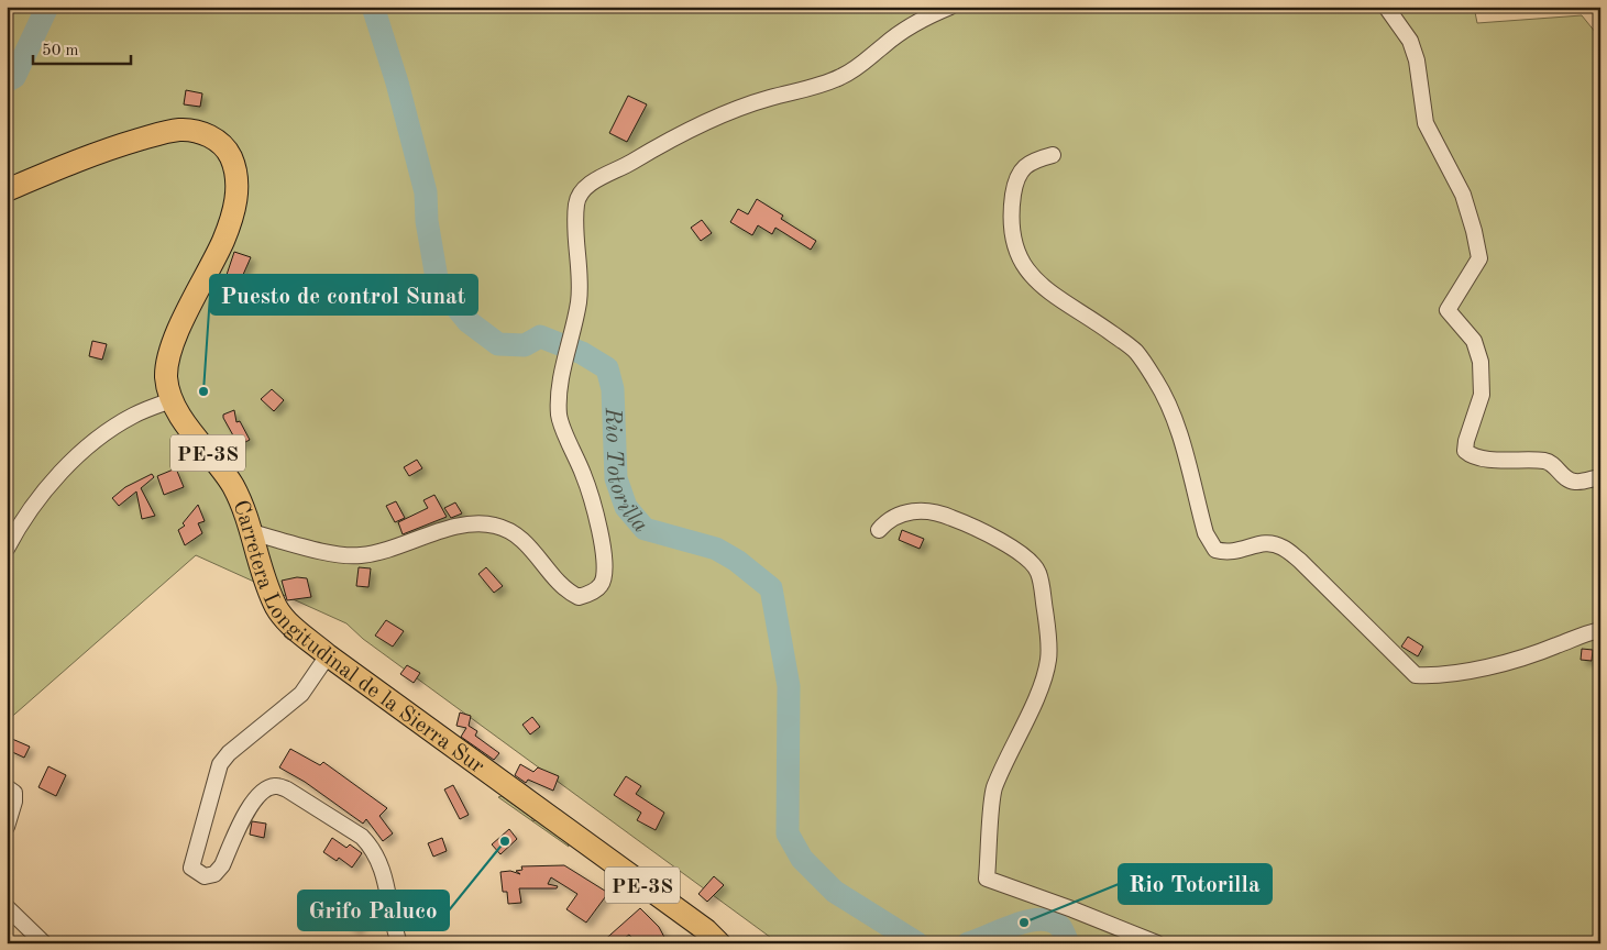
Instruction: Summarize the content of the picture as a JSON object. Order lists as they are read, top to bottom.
{
  "streets": {
    "highway": ["PE-3S", "Carretera Longitudinal de la Sierra Sur"]
  },
  "water": ["Rio Totorilla"],
  "places": ["Puesto de control Sunat", "Grifo Paluco", "Rio Totorilla"],
  "scale_bar": "50 m"
}
